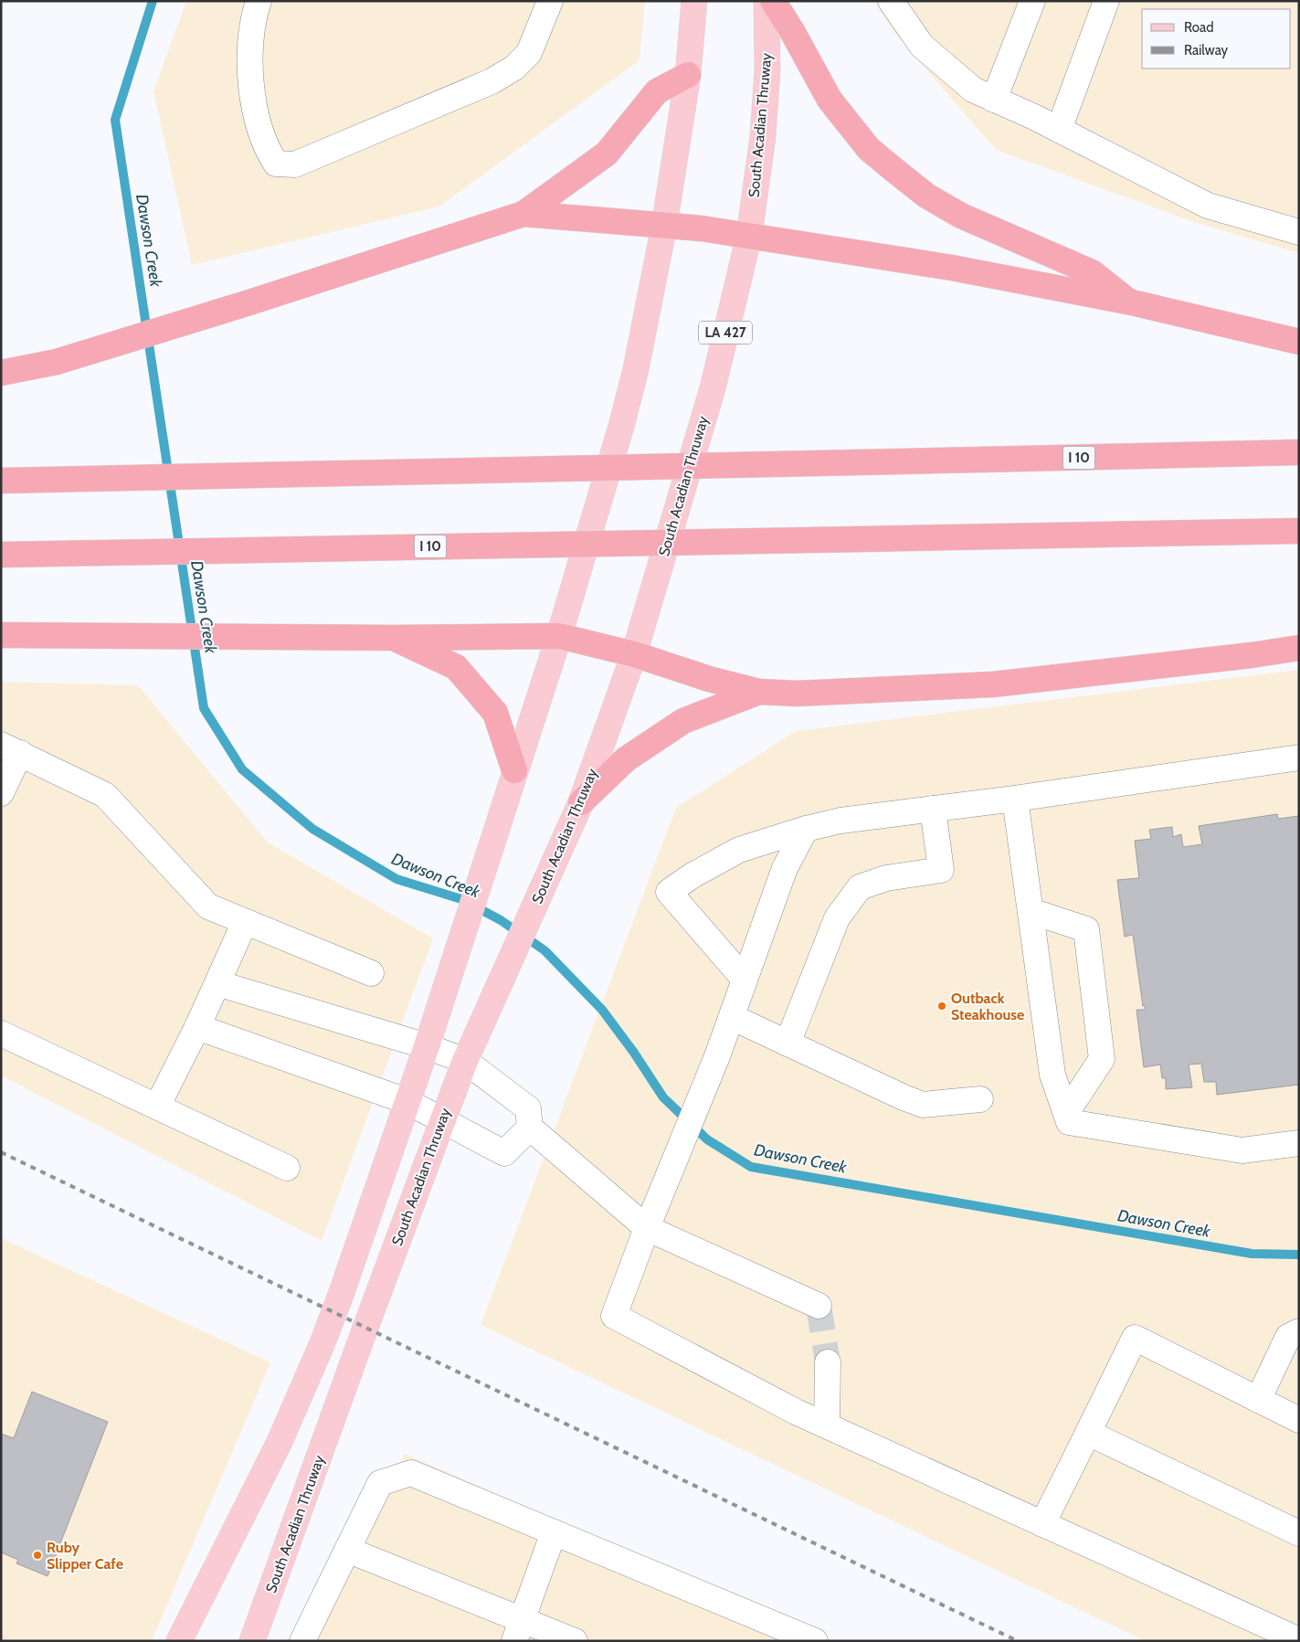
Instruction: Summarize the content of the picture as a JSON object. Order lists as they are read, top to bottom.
{
  "streets": {
    "highway": ["I 10"],
    "main road": ["South Acadian Thruway", "LA 427"]
  },
  "water": ["Dawson Creek"],
  "places": ["Outback Steakhouse", "Ruby Slipper Cafe"],
  "legend": ["Road", "Railway"]
}
